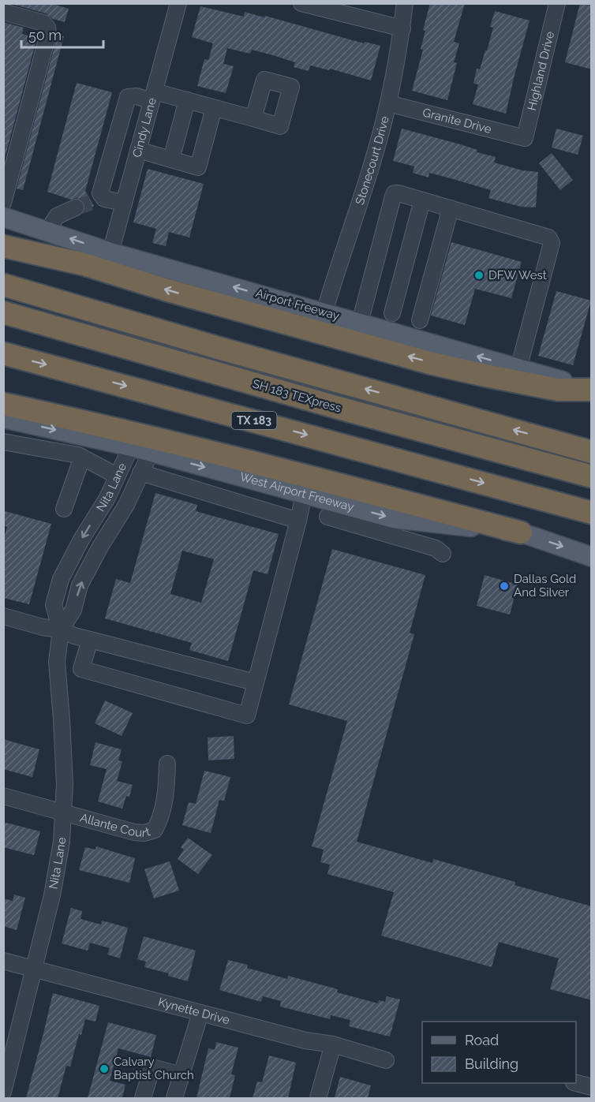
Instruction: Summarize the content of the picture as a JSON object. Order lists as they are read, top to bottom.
{
  "streets": {
    "highway": ["SH 183 TEXpress", "TX 183"],
    "main road": ["Airport Freeway", "West Airport Freeway"],
    "street": [
      "Highland Drive",
      "Granite Drive",
      "Cindy Lane",
      "Stonecourt Drive",
      "Nita Lane",
      "Allante Court",
      "Kynette Drive"
    ]
  },
  "crossings": [
    ["Highland Drive", "Granite Drive"],
    ["Granite Drive", "Stonecourt Drive"],
    ["Cindy Lane", "Airport Freeway"],
    ["Stonecourt Drive", "Airport Freeway"],
    ["Nita Lane", "West Airport Freeway"],
    ["Nita Lane", "Allante Court"],
    ["Nita Lane", "Kynette Drive"]
  ],
  "one_way": ["Airport Freeway", "West Airport Freeway"],
  "places": ["DFW West", "Dallas Gold And Silver", "Calvary Baptist Church"],
  "legend": ["Road", "Building"],
  "scale_bar": "50 m"
}
